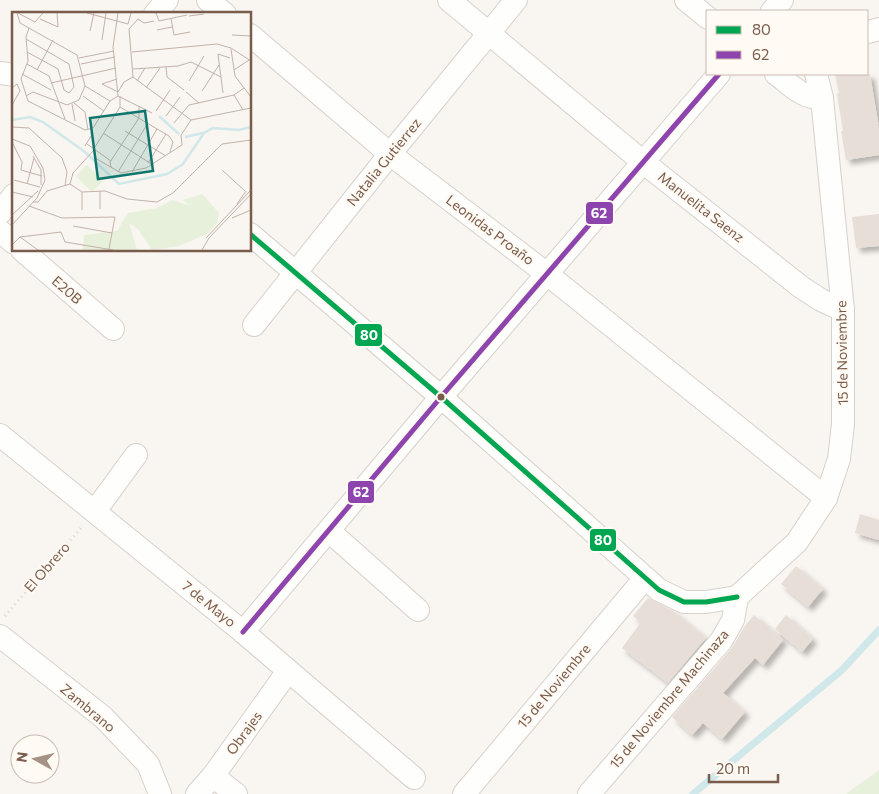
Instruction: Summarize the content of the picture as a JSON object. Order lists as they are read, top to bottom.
{
  "streets": {
    "street": [
      "Natalia Gutierrez",
      "Manuelita Saenz",
      "Leonidas Proaño",
      "E20B",
      "15 de Noviembre",
      "7 de Mayo",
      "15 de Noviembre Machinaza",
      "Zambrano",
      "Obrajes"
    ],
    "path": ["El Obrero"]
  },
  "crossings": [
    ["Natalia Gutierrez", "Manuelita Saenz"],
    ["Natalia Gutierrez", "Leonidas Proaño"],
    ["Manuelita Saenz", "15 de Noviembre"],
    ["Leonidas Proaño", "15 de Noviembre"],
    ["15 de Noviembre", "15 de Noviembre Machinaza"],
    ["El Obrero", "7 de Mayo"],
    ["7 de Mayo", "Obrajes"]
  ],
  "lines": ["transit line 62", "transit line 80"],
  "legend": ["80", "62"],
  "scale_bar": "20 m",
  "north": "left"
}
